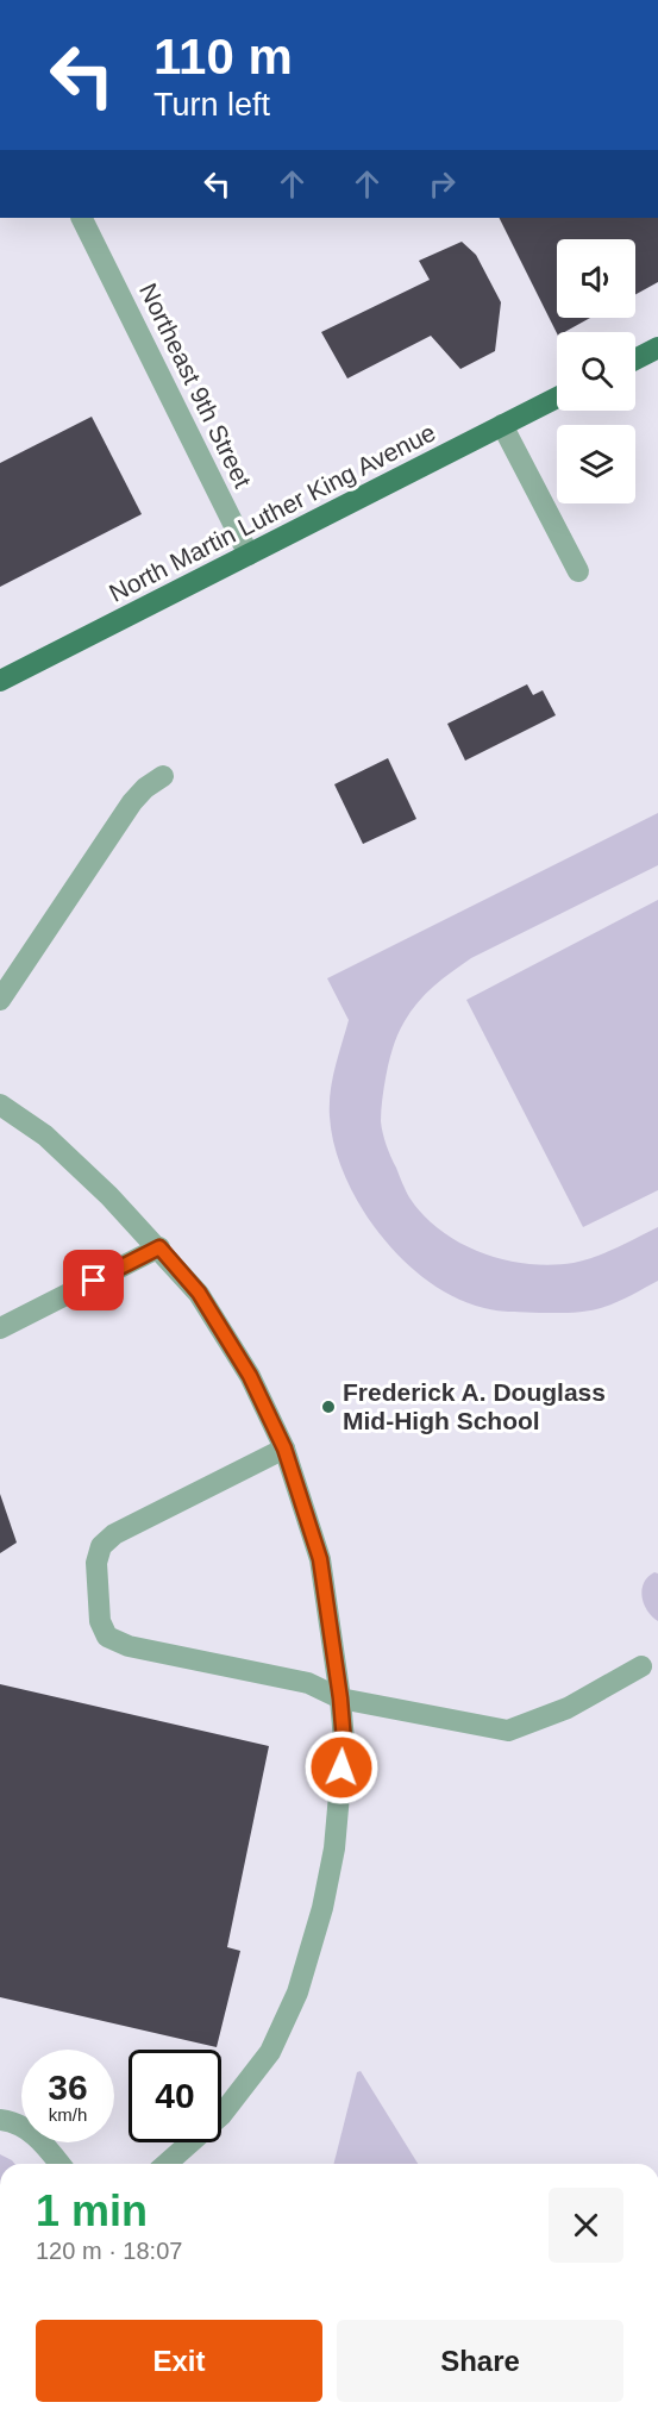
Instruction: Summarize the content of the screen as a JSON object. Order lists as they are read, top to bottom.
{
  "streets": {
    "main road": ["North Martin Luther King Avenue"],
    "street": ["Northeast 9th Street"]
  },
  "crossings": [
    ["Northeast 9th Street", "North Martin Luther King Avenue"]
  ],
  "places": ["Frederick A. Douglass Mid-High School"],
  "page": {
    "turn": ["110 m", "Turn left"],
    "speed": "36 km/h",
    "limit": "40",
    "heading": ["1 min", "120 m · 18:07"],
    "buttons": ["Exit", "Share"]
  }
}
